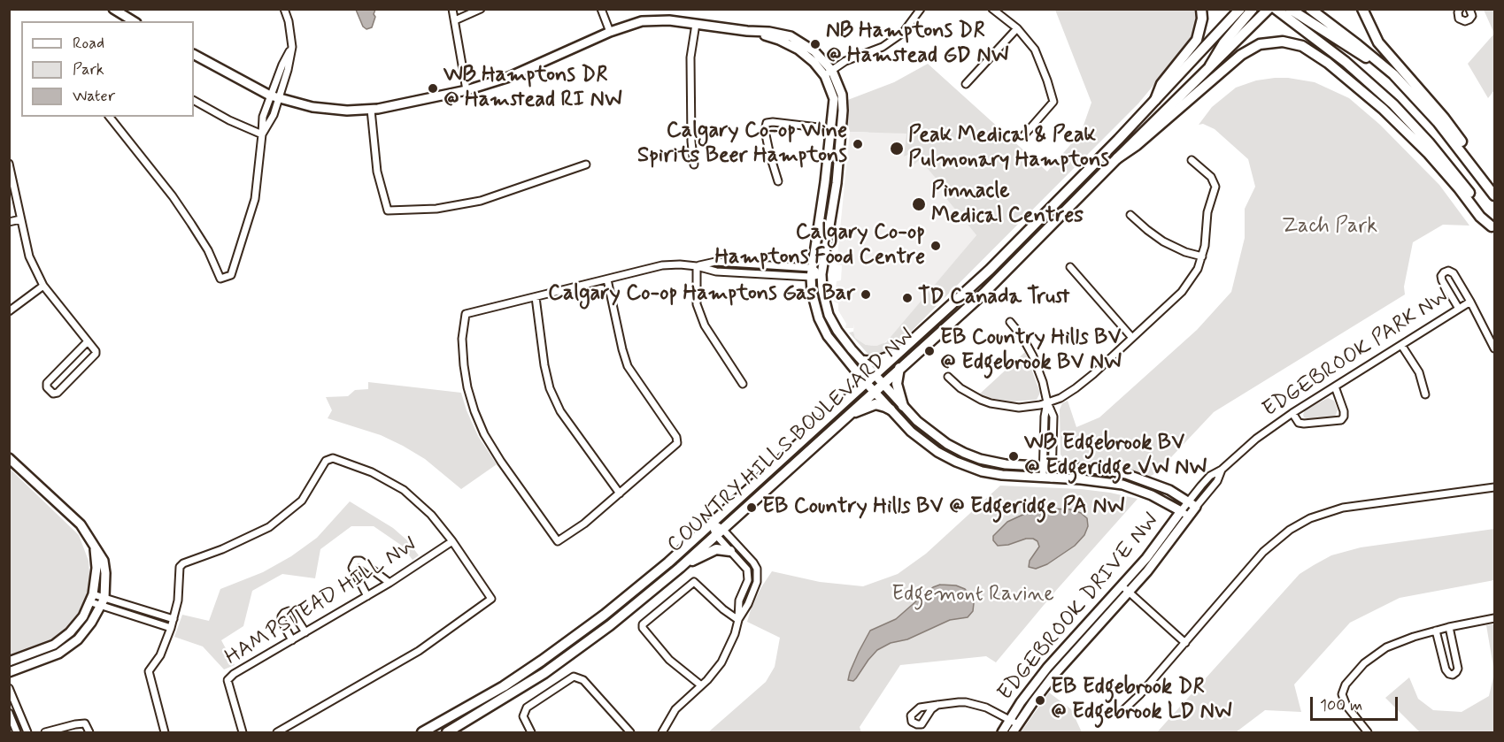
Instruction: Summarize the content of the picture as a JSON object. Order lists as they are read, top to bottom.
{
  "streets": {
    "main road": ["COUNTRY HILLS BOULEVARD NW"],
    "street": ["EDGEBROOK PARK NW", "HAMPSTEAD HILL NW", "EDGEBROOK DRIVE NW"]
  },
  "crossings": [
    ["EDGEBROOK PARK NW", "EDGEBROOK DRIVE NW"]
  ],
  "parks": ["Zach Park", "Edgemont Ravine"],
  "places": [
    "NB Hamptons DR @ Hamstead GD NW",
    "WB Hamptons DR @ Hamstead RI NW",
    "Calgary Co-op Wine Spirits Beer Hamptons",
    "Peak Medical & Peak Pulmonary Hamptons",
    "Pinnacle Medical Centres",
    "Calgary Co-op Hamptons Food Centre",
    "Calgary Co-op Hamptons Gas Bar",
    "TD Canada Trust",
    "EB Country Hills BV @ Edgebrook BV NW",
    "WB Edgebrook BV @ Edgeridge VW NW",
    "EB Country Hills BV @ Edgeridge PA NW",
    "EB Edgebrook DR @ Edgebrook LD NW"
  ],
  "legend": ["Road", "Park", "Water"],
  "scale_bar": "100 m"
}
